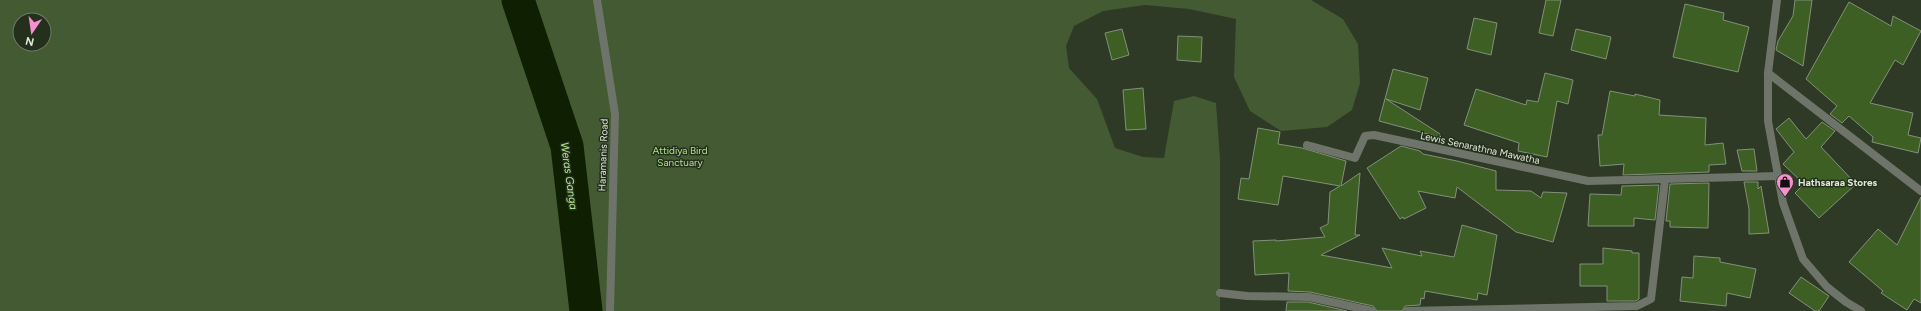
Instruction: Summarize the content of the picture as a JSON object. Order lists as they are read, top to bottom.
{
  "streets": {
    "street": ["Lewis Senarathna Mawatha", "Haramanis Road"]
  },
  "water": ["Weras Ganga"],
  "parks": ["Attidiya Bird Sanctuary"],
  "places": {
    "shop": ["Hathsaraa Stores"]
  },
  "north": "bottom"
}
